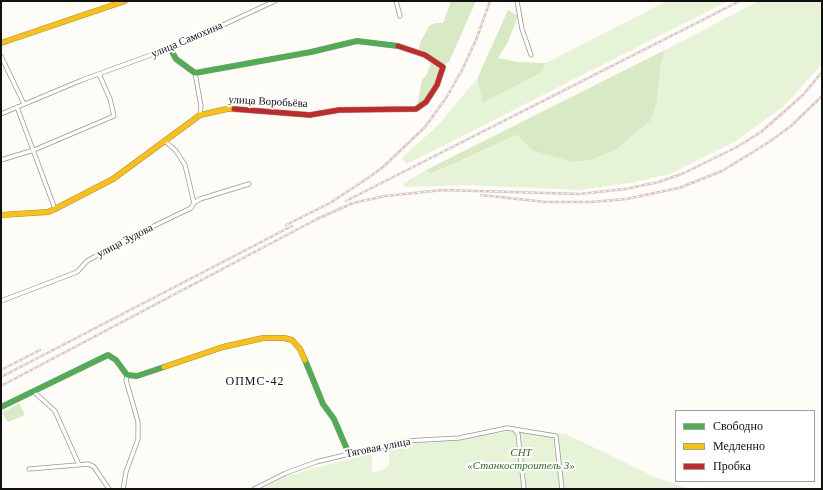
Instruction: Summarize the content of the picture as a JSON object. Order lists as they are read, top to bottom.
{
  "streets": {
    "street": [
      "улица Самохина",
      "улица Воробьёва",
      "улица Зудова",
      "Тяговая улица"
    ]
  },
  "districts": ["ОПМС-42"],
  "parks": ["СНТ «Станкостроитель 3»"],
  "legend": ["Свободно", "Медленно", "Пробка"]
}
